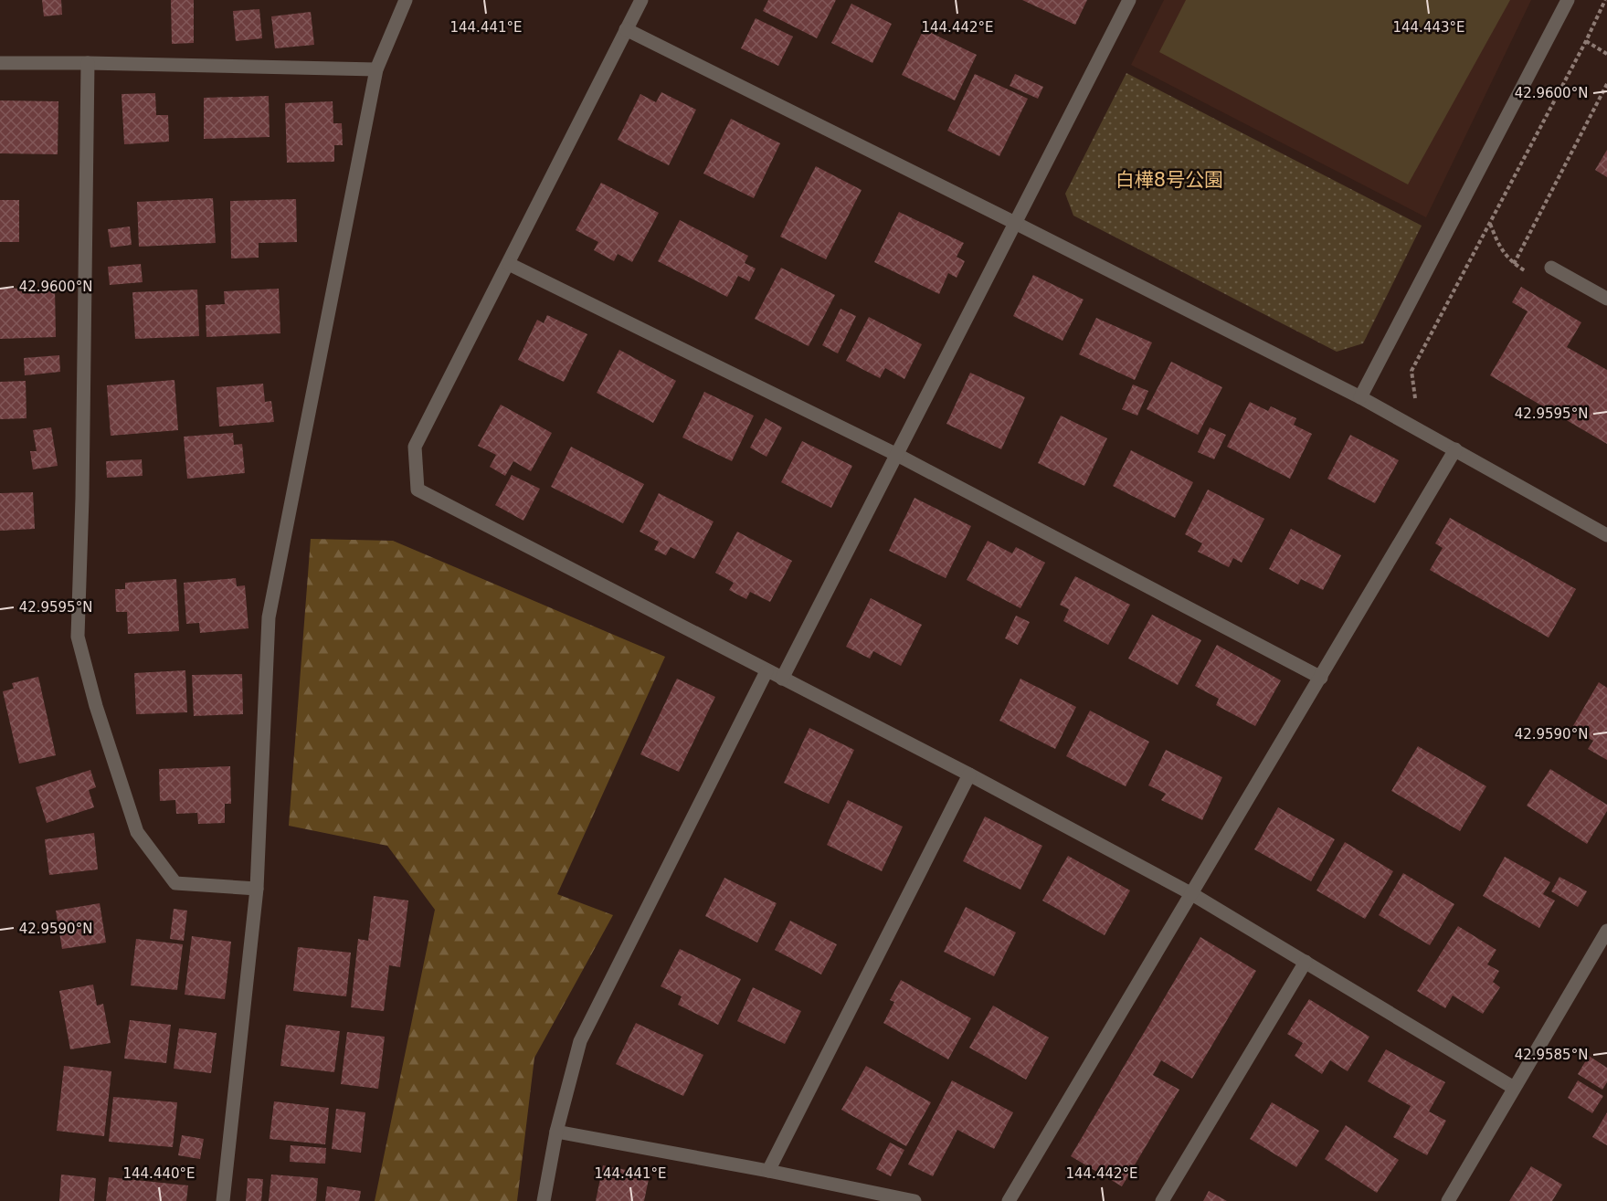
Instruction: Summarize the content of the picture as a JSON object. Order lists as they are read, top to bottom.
{
  "parks": ["白樺8号公園"],
  "coordinates": [
    "144.441°E",
    "144.442°E",
    "144.443°E",
    "42.9600°N",
    "42.9595°N",
    "42.9590°N",
    "42.9585°N",
    "144.440°E"
  ]
}
